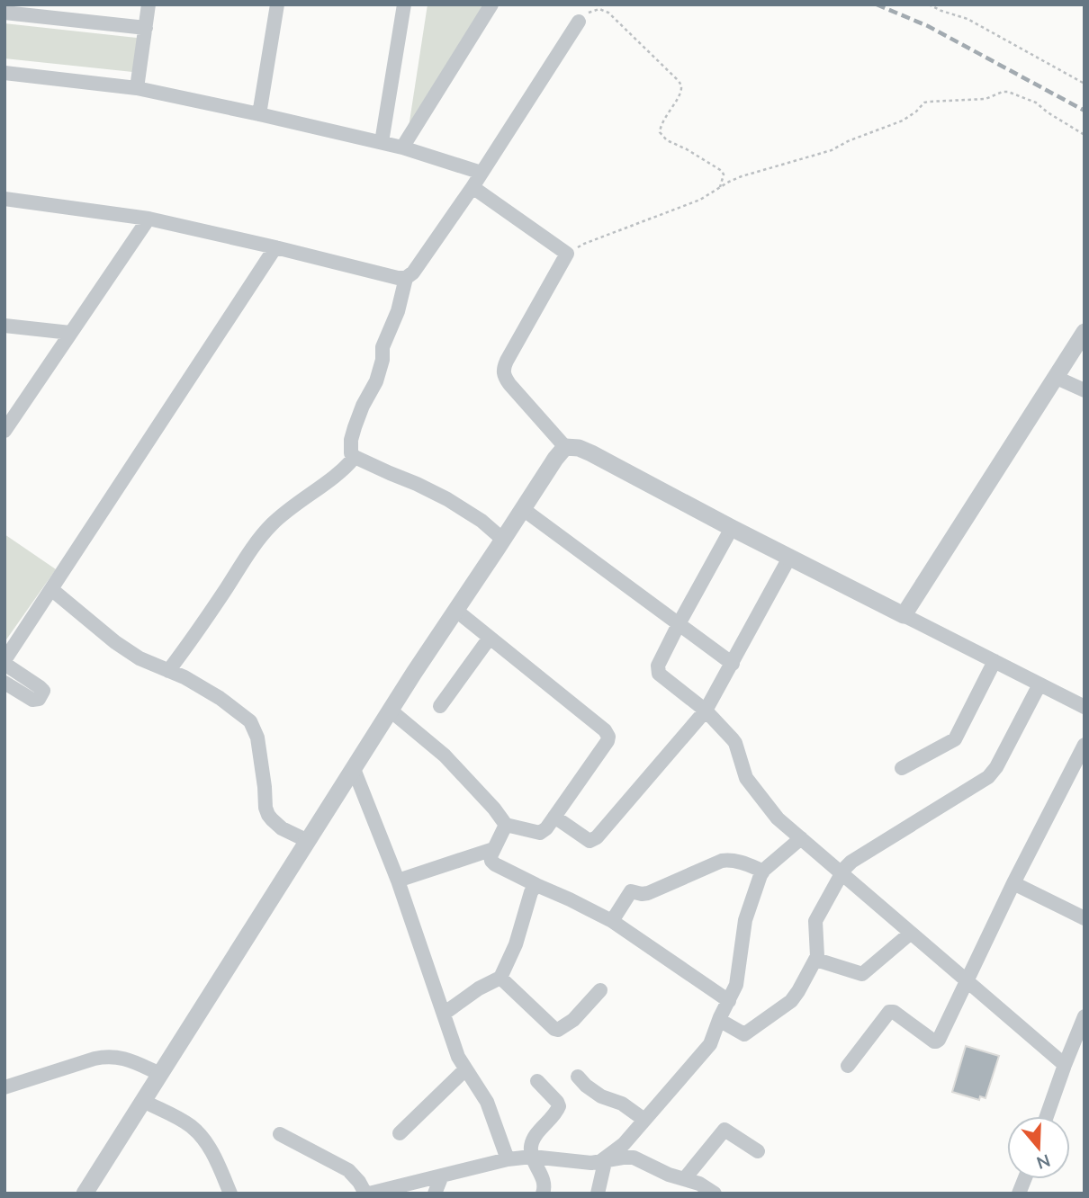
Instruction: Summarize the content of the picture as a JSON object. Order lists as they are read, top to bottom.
{
  "north": "bottom"
}
